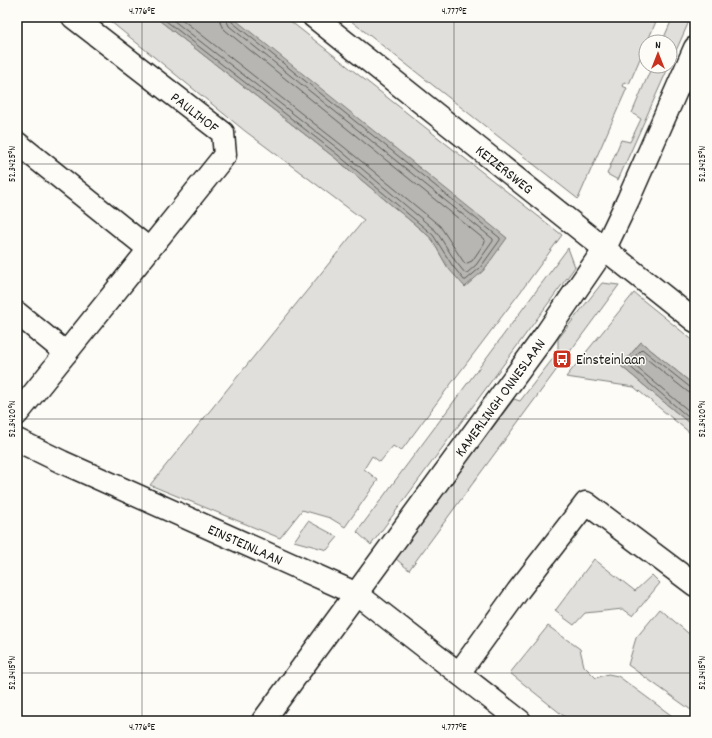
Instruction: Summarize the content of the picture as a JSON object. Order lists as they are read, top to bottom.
{
  "streets": {
    "street": [
      "PAULIHOF",
      "KEIZERSWEG",
      "KAMERLINGH ONNESLAAN",
      "EINSTEINLAAN"
    ]
  },
  "crossings": [
    ["KEIZERSWEG", "KAMERLINGH ONNESLAAN"],
    ["KAMERLINGH ONNESLAAN", "EINSTEINLAAN"]
  ],
  "places": {
    "bus stop": ["Einsteinlaan"]
  },
  "north": "top",
  "coordinates": [
    "4.776°E",
    "4.777°E",
    "52.3425°N",
    "52.3420°N",
    "52.3415°N"
  ]
}
